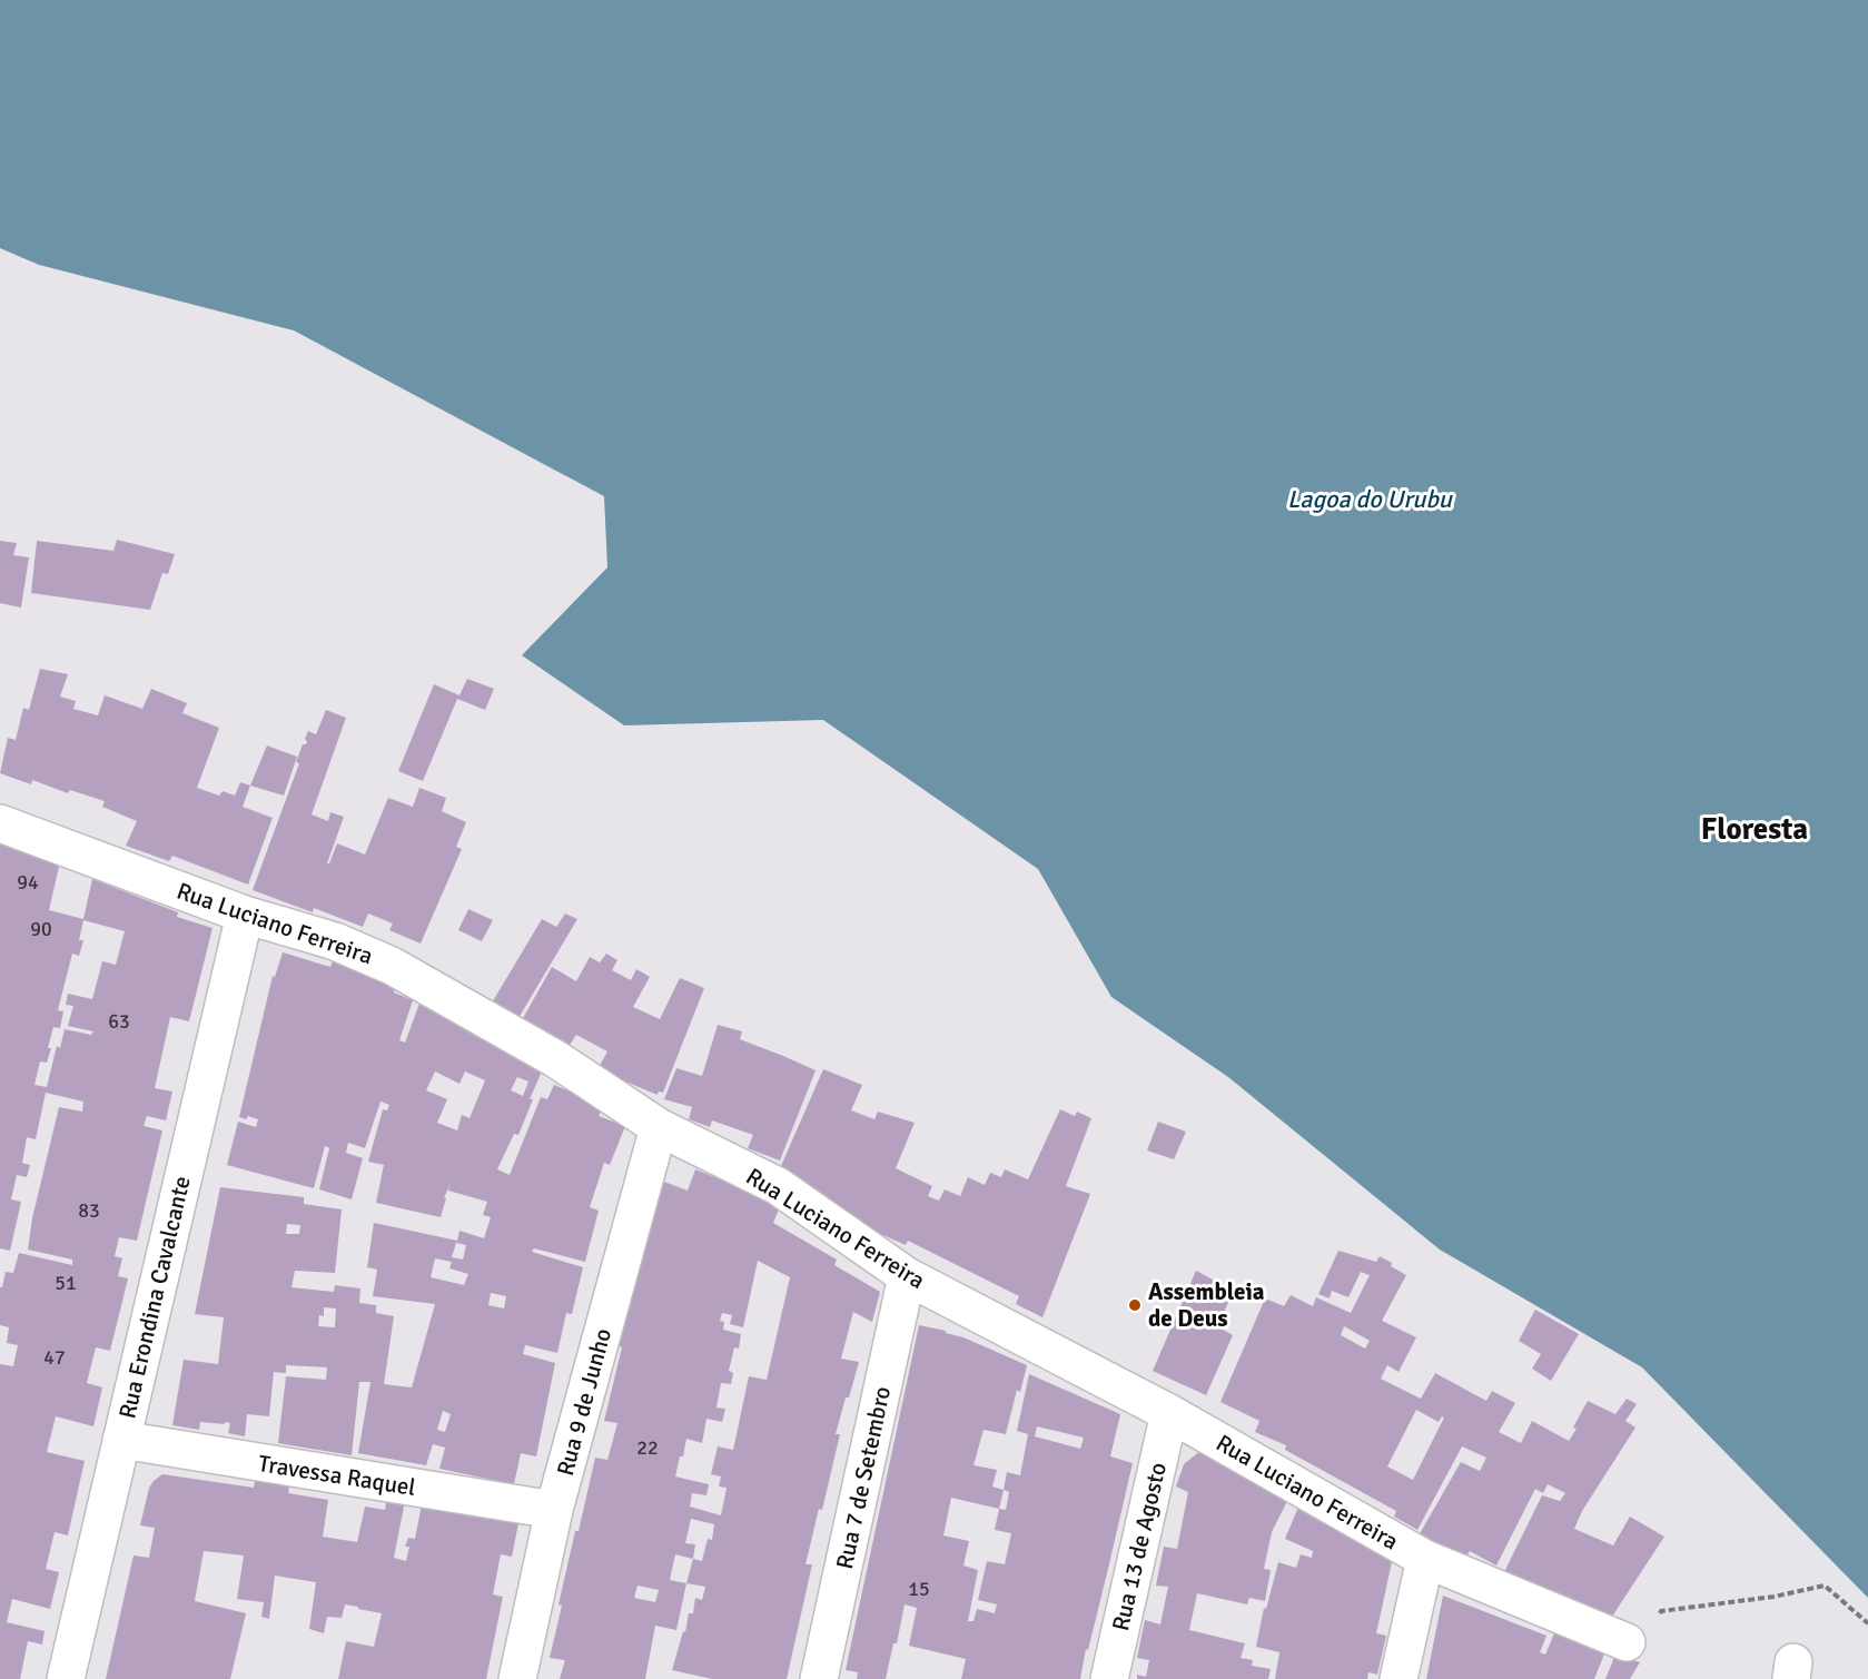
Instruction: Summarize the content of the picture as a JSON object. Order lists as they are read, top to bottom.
{
  "streets": {
    "street": [
      "Rua Luciano Ferreira",
      "Rua Erondina Cavalcante",
      "Rua 9 de Junho",
      "Travessa Raquel",
      "Rua 7 de Setembro",
      "Rua 13 de Agosto"
    ]
  },
  "crossings": [
    ["Rua Luciano Ferreira", "Rua Erondina Cavalcante"],
    ["Rua Luciano Ferreira", "Rua 9 de Junho"],
    ["Rua Luciano Ferreira", "Rua 7 de Setembro"],
    ["Rua Luciano Ferreira", "Rua 13 de Agosto"],
    ["Rua Erondina Cavalcante", "Travessa Raquel"],
    ["Rua 9 de Junho", "Travessa Raquel"]
  ],
  "districts": ["Floresta"],
  "water": ["Lagoa do Urubu"],
  "places": ["Assembleia de Deus"],
  "house_numbers": [
    "94",
    "90",
    "63",
    "83",
    "51",
    "47",
    "22",
    "15"
  ]
}
